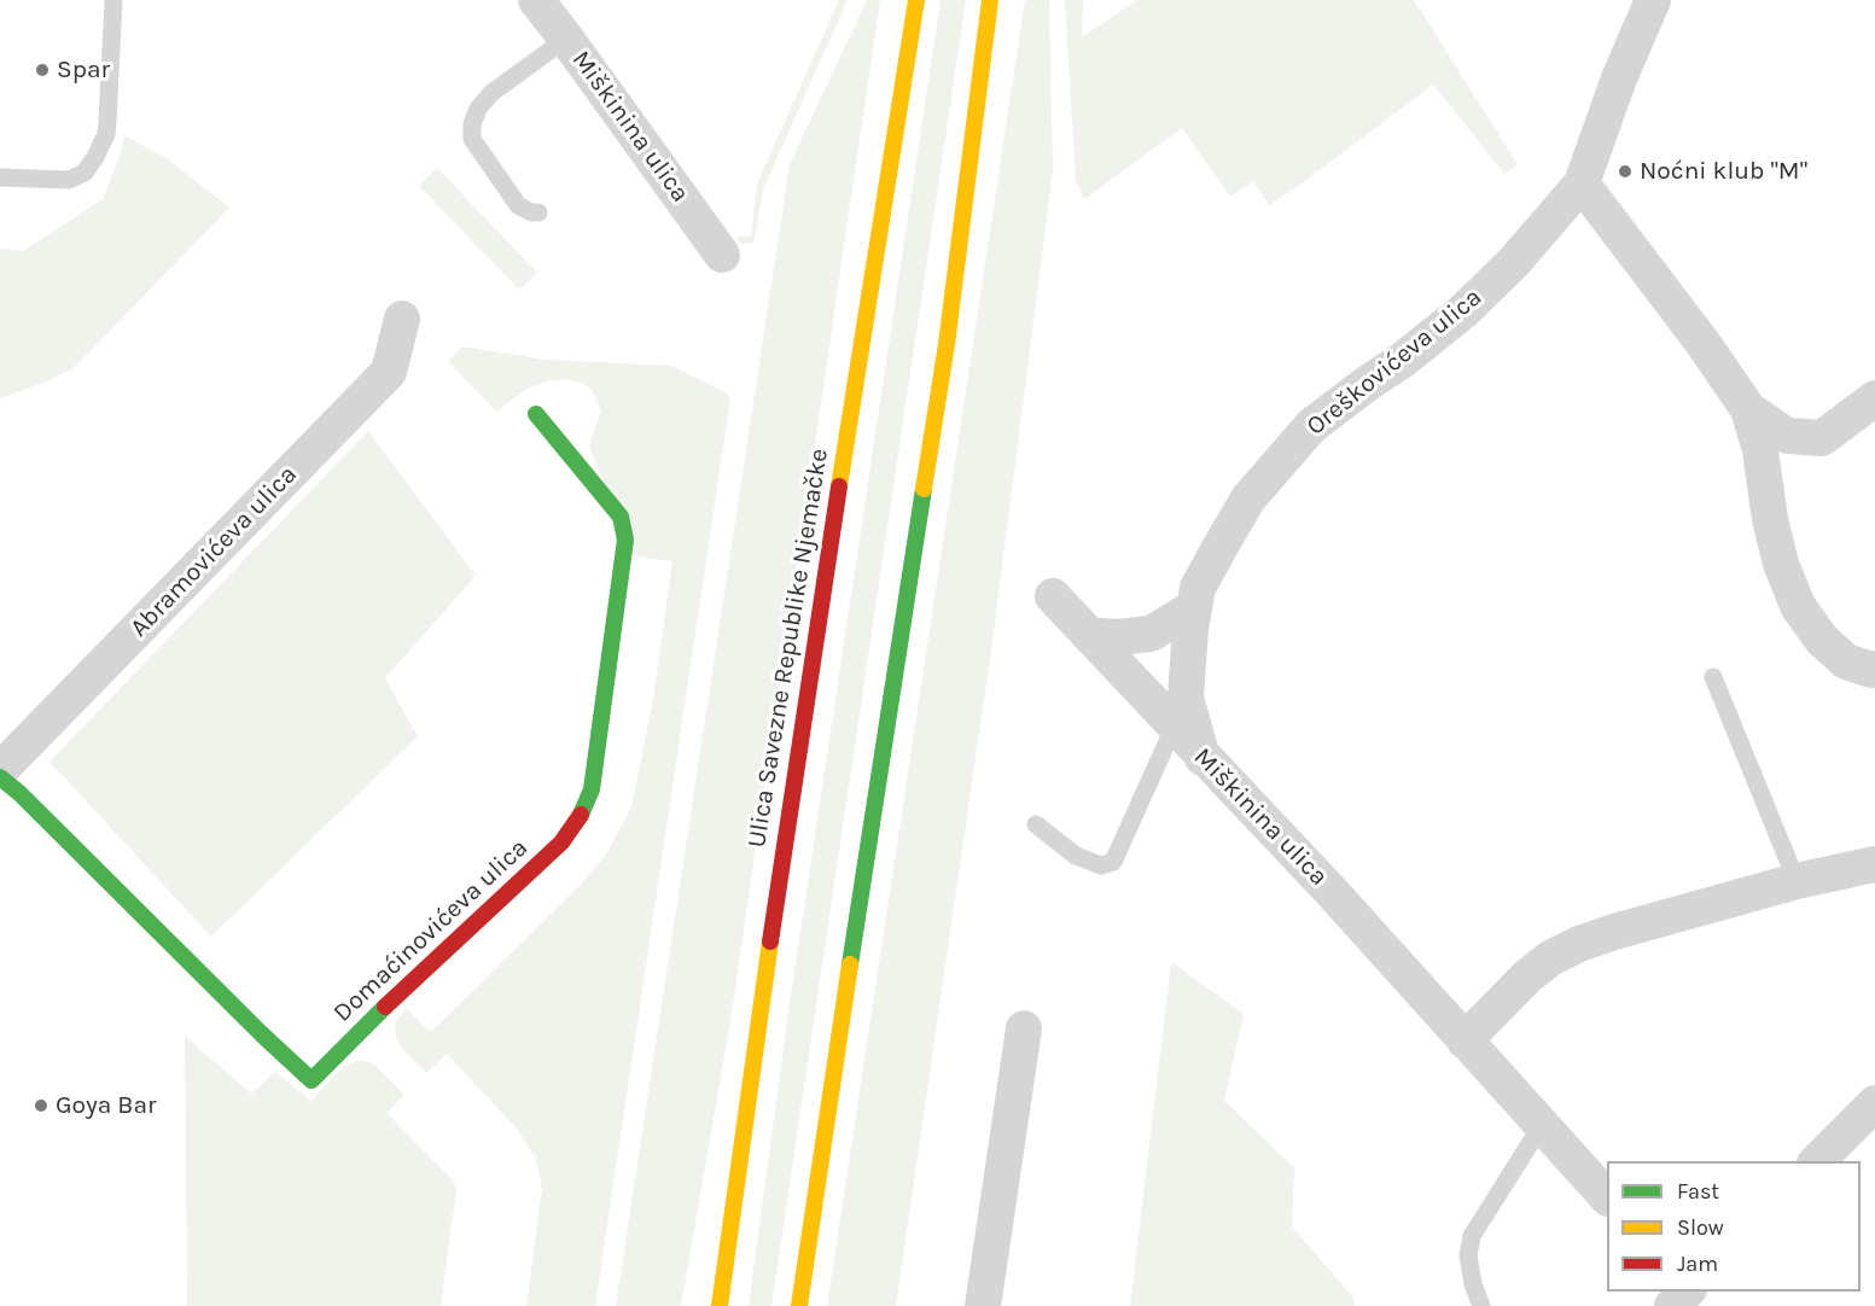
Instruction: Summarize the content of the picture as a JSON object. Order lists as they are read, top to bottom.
{
  "streets": {
    "main road": ["Ulica Savezne Republike Njemačke", "Domaćinovićeva ulica"],
    "street": ["Miškinina ulica", "Oreškovićeva ulica", "Abramovićeva ulica"]
  },
  "crossings": [
    ["Miškinina ulica", "Oreškovićeva ulica"]
  ],
  "places": ["Spar", "Noćni klub \"M\"", "Goya Bar"],
  "legend": ["Fast", "Slow", "Jam"]
}
